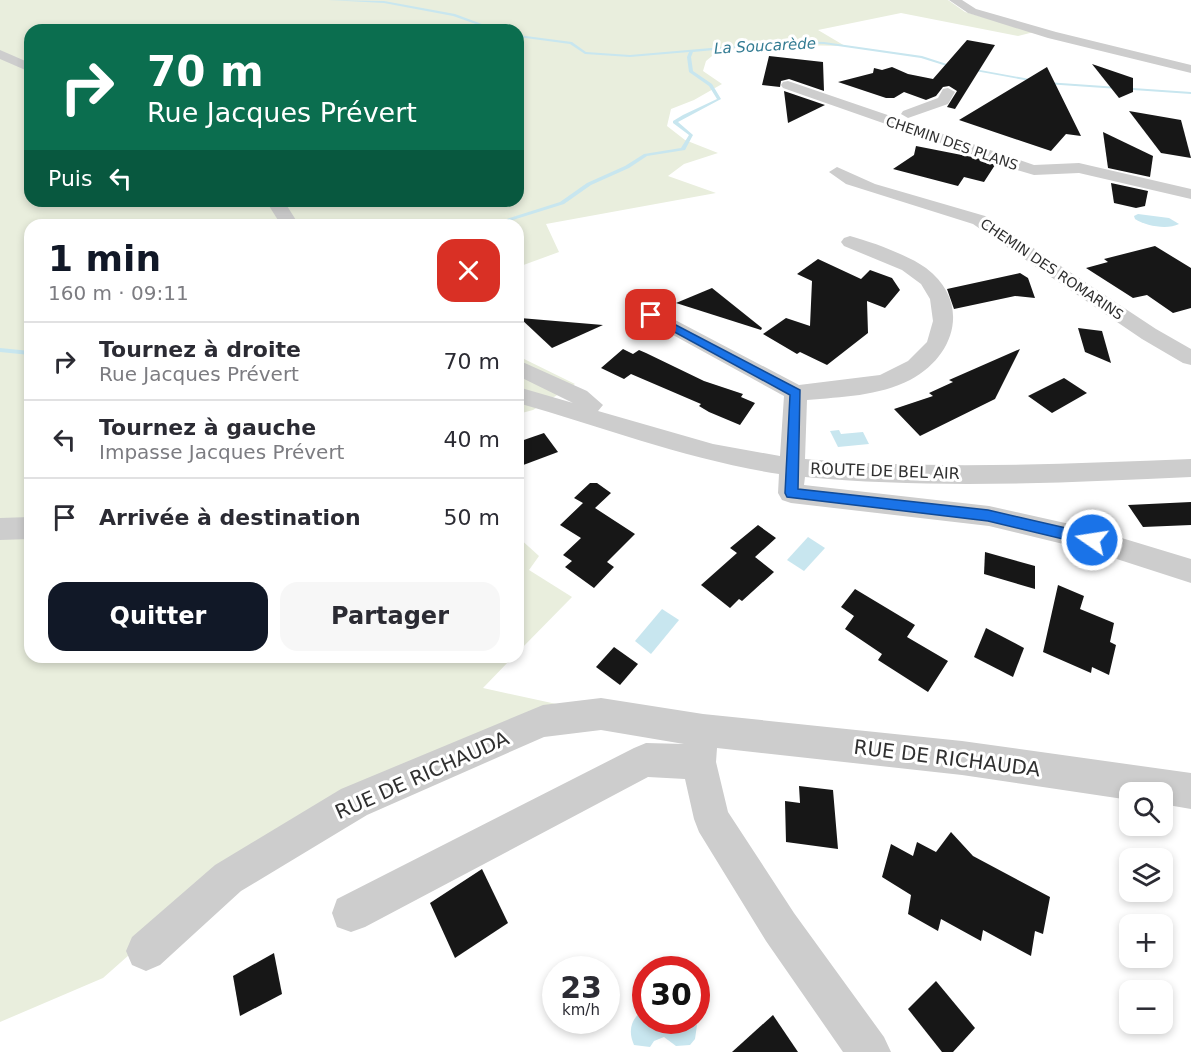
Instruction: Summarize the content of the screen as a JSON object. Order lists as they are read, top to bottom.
{
  "streets": {
    "street": [
      "CHEMIN DES PLANS",
      "CHEMIN DES ROMARINS",
      "ROUTE DE BEL AIR",
      "RUE DE RICHAUDA"
    ]
  },
  "water": ["La Soucarède"],
  "page": {
    "turn": ["70 m", "Rue Jacques Prévert"],
    "then": "Puis",
    "heading": ["1 min", "160 m · 09:11"],
    "list": [
      {
        "name": "Tournez à droite",
        "note": "Rue Jacques Prévert",
        "value": "70 m"
      },
      {
        "name": "Tournez à gauche",
        "note": "Impasse Jacques Prévert",
        "value": "40 m"
      },
      {
        "name": "Arrivée à destination",
        "value": "50 m"
      }
    ],
    "buttons": ["Quitter", "Partager"],
    "map_buttons": ["+", "−"],
    "speed": "23 km/h",
    "limit": "30"
  }
}
